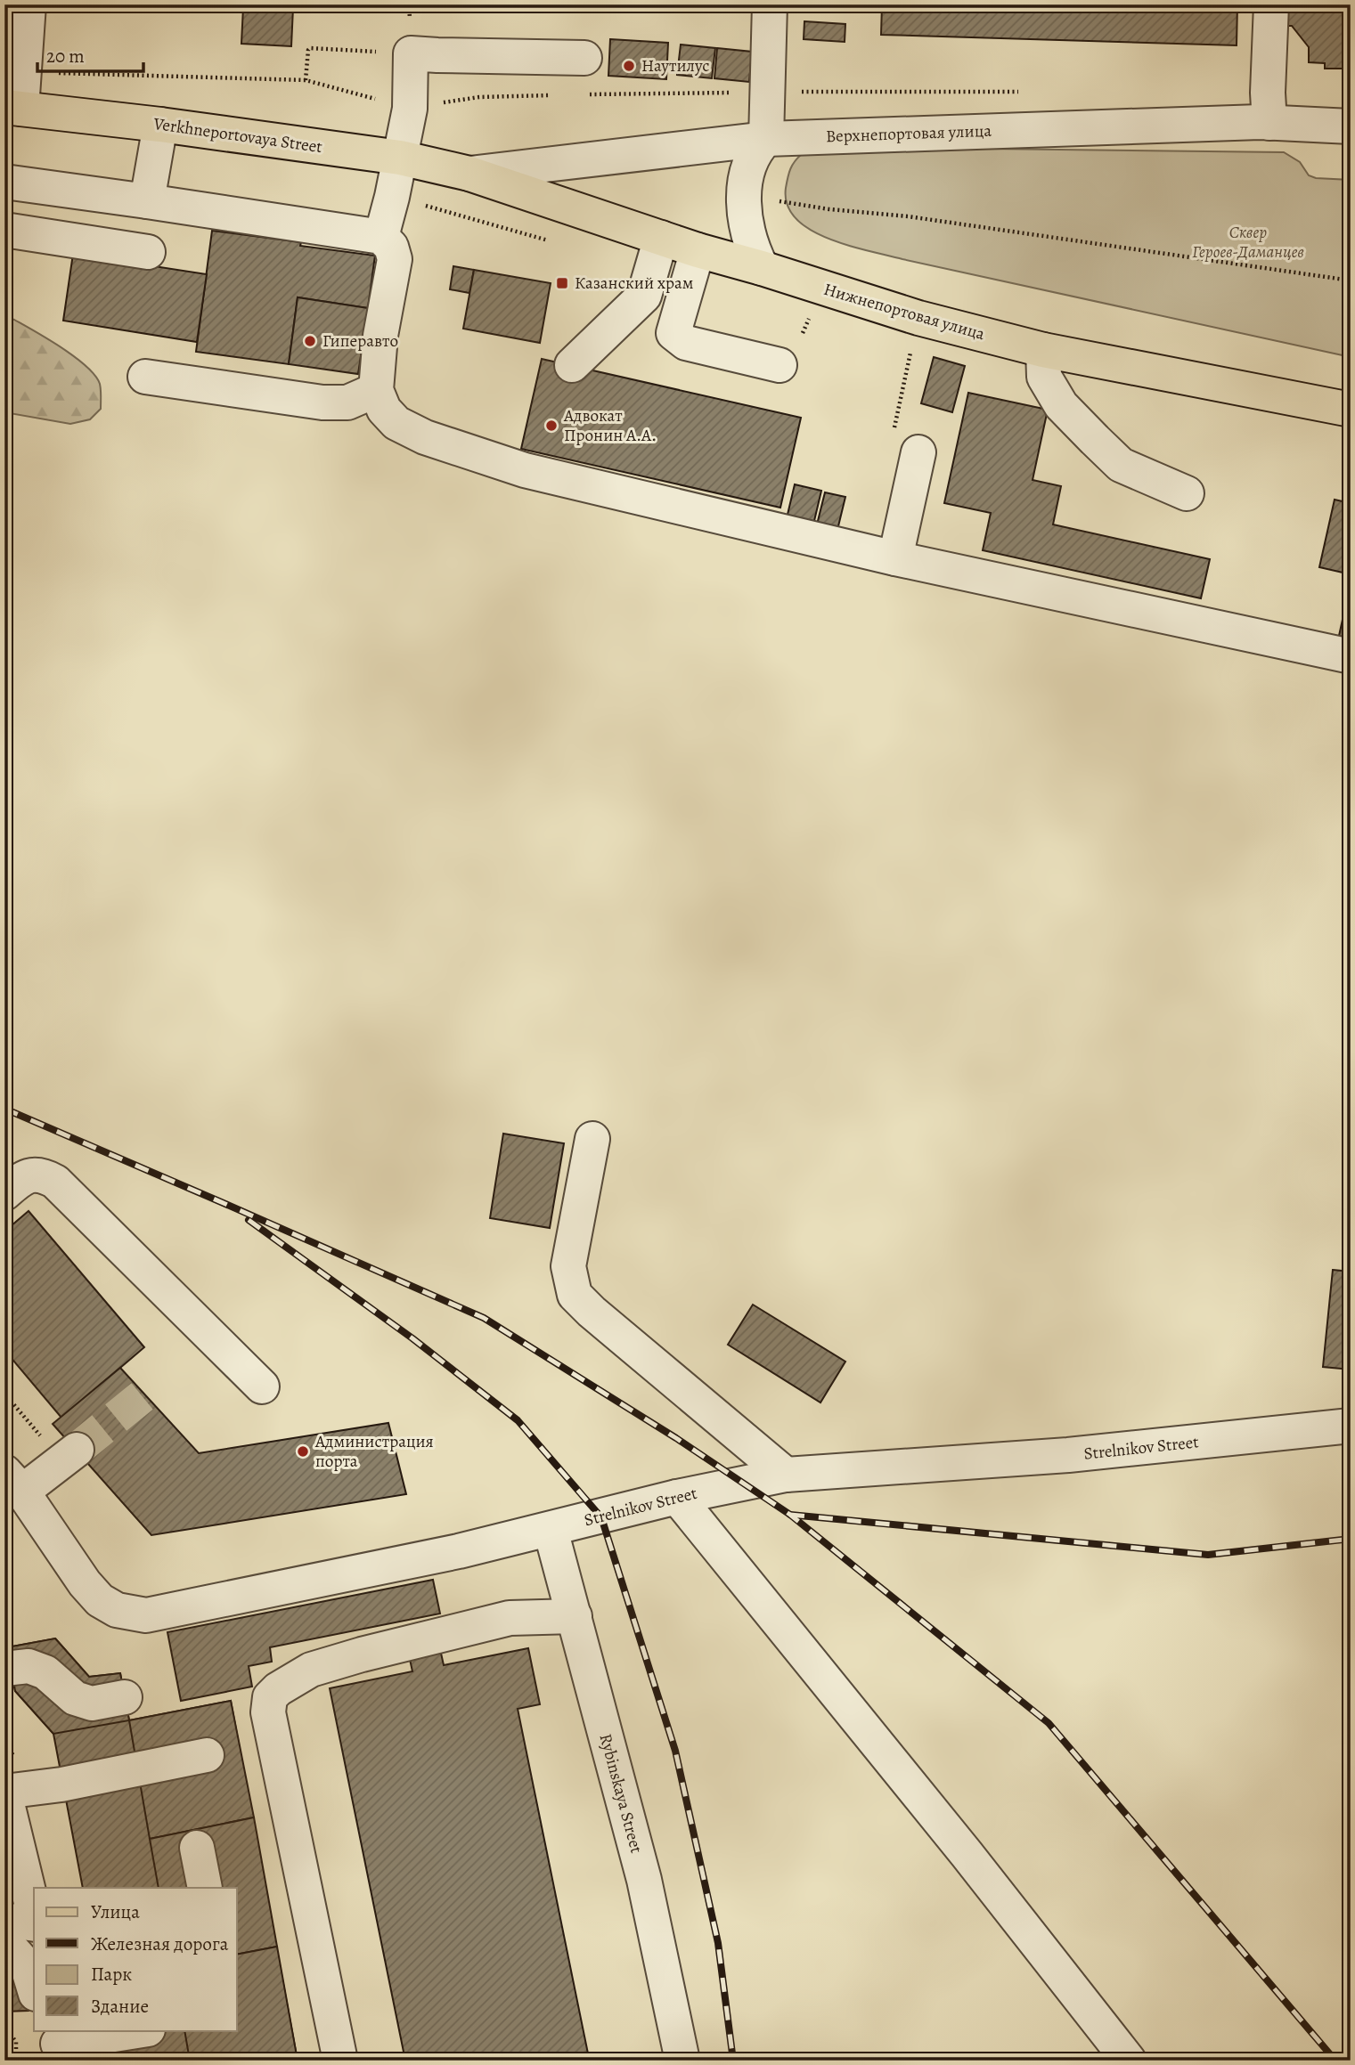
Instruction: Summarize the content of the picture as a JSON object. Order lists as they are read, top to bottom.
{
  "streets": {
    "main road": ["Verkhneportovaya Street", "Нижнепортовая улица"],
    "street": ["Верхнепортовая улица", "Strelnikov Street", "Rybinskaya Street"]
  },
  "crossings": [
    ["Верхнепортовая улица", "Verkhneportovaya Street"],
    ["Верхнепортовая улица", "Нижнепортовая улица"],
    ["Verkhneportovaya Street", "Нижнепортовая улица"],
    ["Strelnikov Street", "Rybinskaya Street"]
  ],
  "parks": ["Сквер Героев-Даманцев"],
  "places": {
    "other": [
      "Наутилус",
      "Гиперавто",
      "Адвокат Пронин А.А.",
      "Администрация порта"
    ],
    "transit": ["Казанский храм"]
  },
  "legend": [
    "Улица",
    "Железная дорога",
    "Парк",
    "Здание"
  ],
  "scale_bar": "20 m"
}
